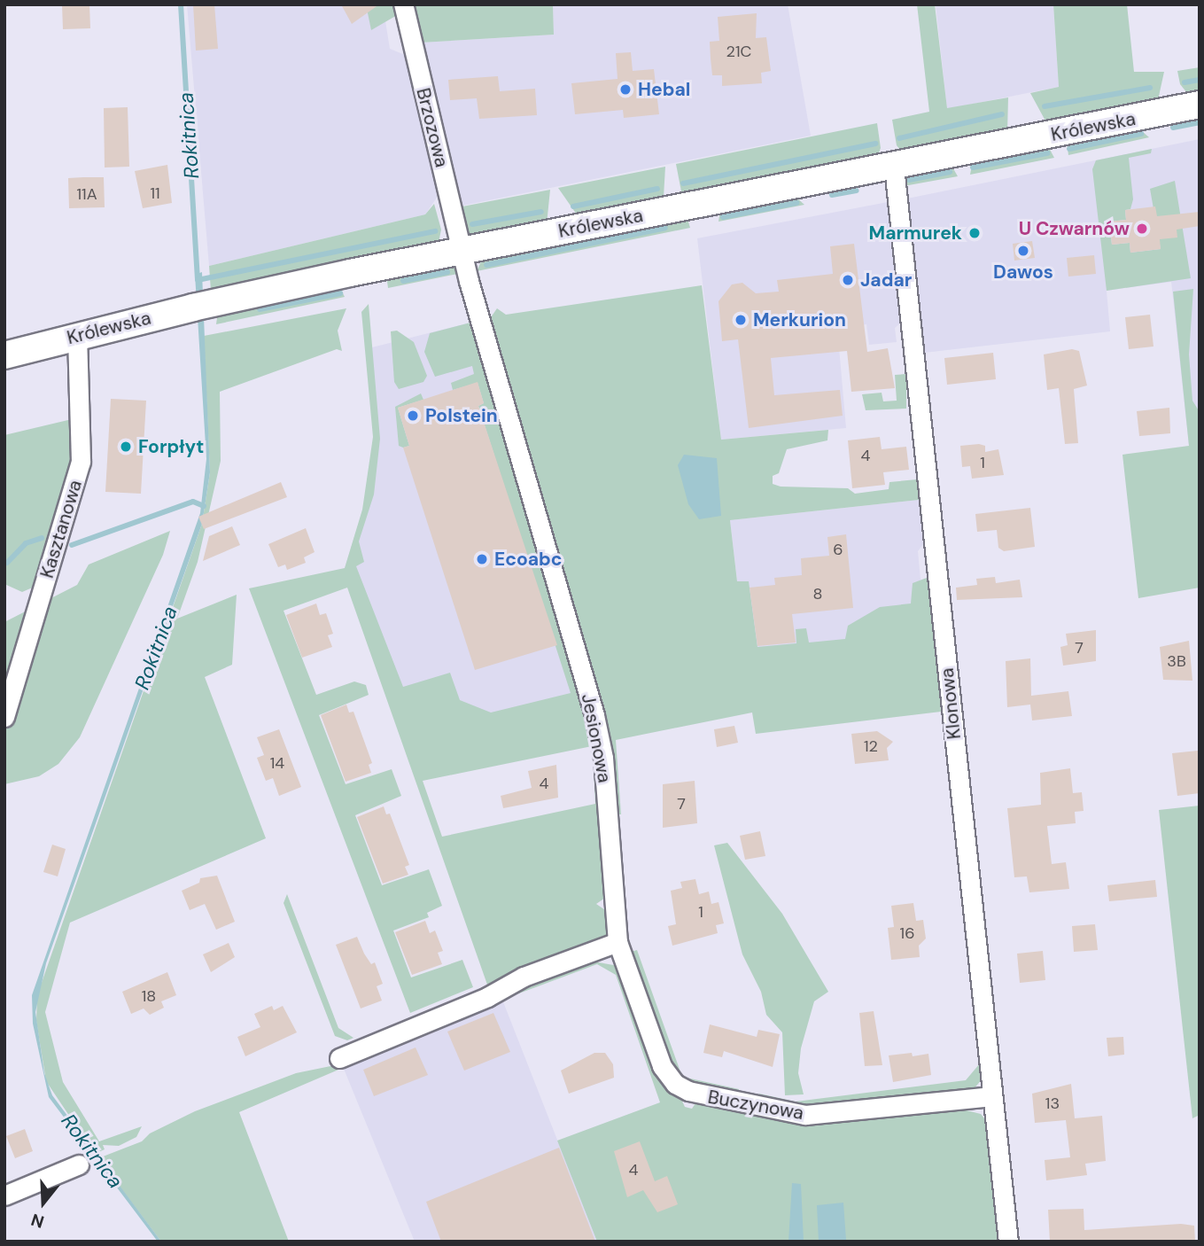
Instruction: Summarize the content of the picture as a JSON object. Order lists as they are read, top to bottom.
{
  "streets": {
    "main road": ["Królewska"],
    "street": [
      "Brzozowa",
      "Kasztanowa",
      "Klonowa",
      "Jesionowa",
      "Buczynowa"
    ]
  },
  "crossings": [
    ["Królewska", "Brzozowa"],
    ["Królewska", "Kasztanowa"],
    ["Królewska", "Klonowa"],
    ["Królewska", "Jesionowa"],
    ["Brzozowa", "Jesionowa"],
    ["Klonowa", "Buczynowa"],
    ["Jesionowa", "Buczynowa"]
  ],
  "water": ["Rokitnica"],
  "places": [
    "Hebal",
    "U Czwarnów",
    "Marmurek",
    "Dawos",
    "Jadar",
    "Merkurion",
    "Polstein",
    "Forpłyt",
    "Ecoabc"
  ],
  "house_numbers": [
    "21C",
    "11",
    "11A",
    "4",
    "1",
    "6",
    "8",
    "7",
    "3B",
    "12",
    "14",
    "4",
    "7",
    "1",
    "16",
    "18",
    "13",
    "4"
  ],
  "north": "bottom"
}
